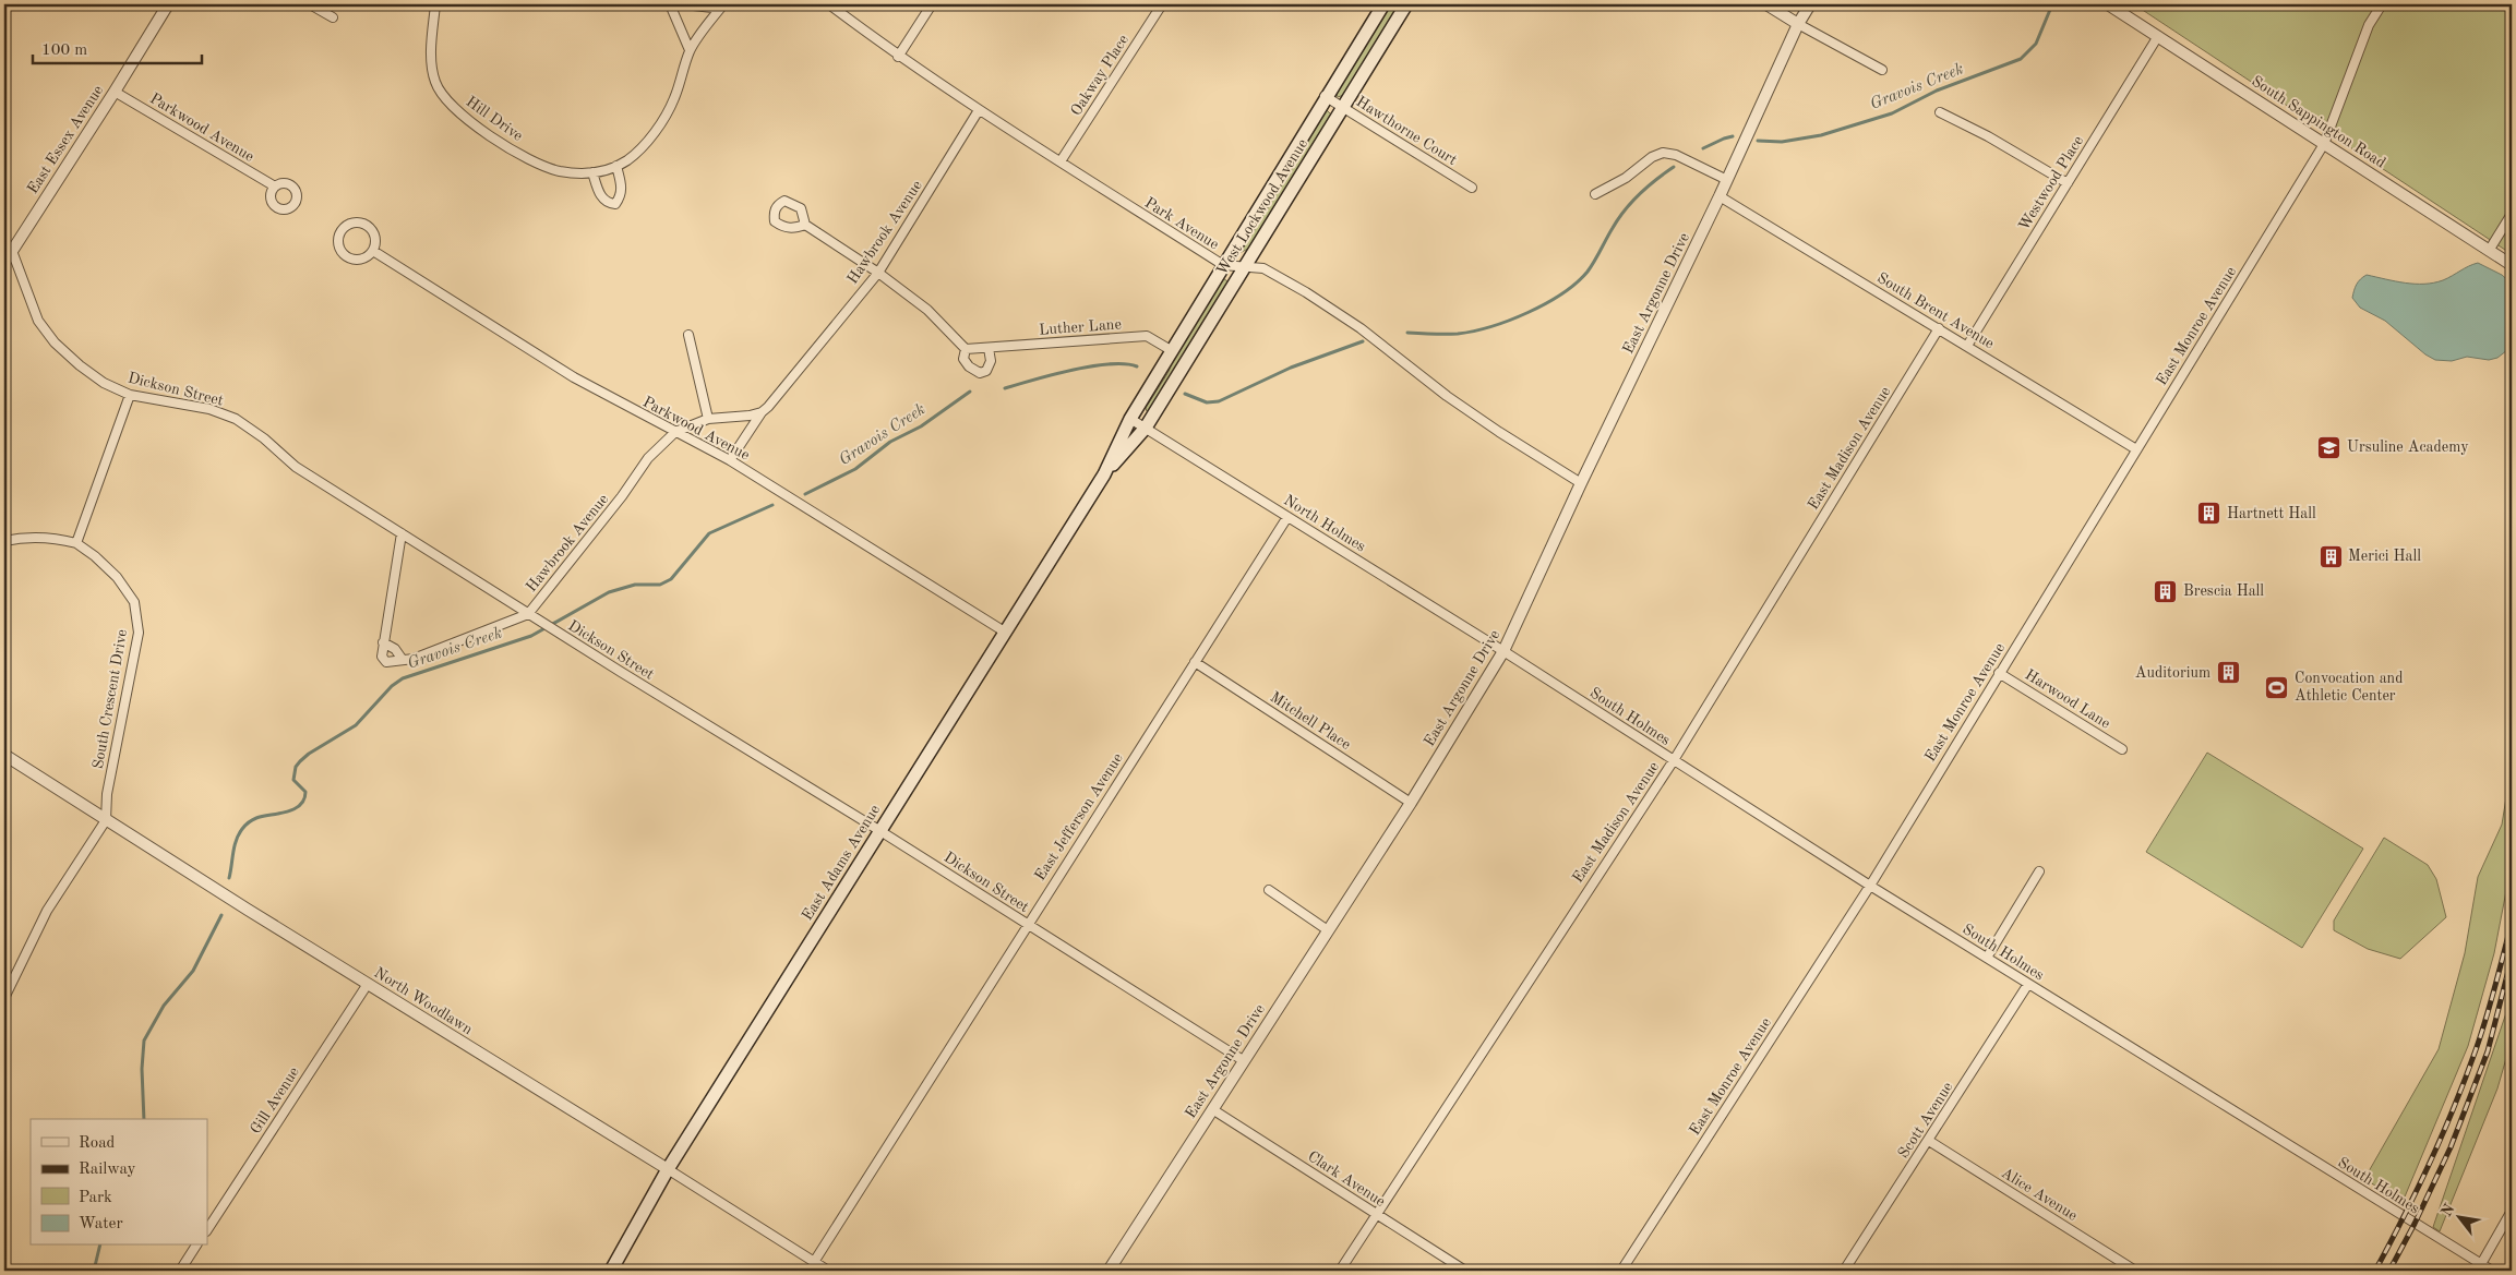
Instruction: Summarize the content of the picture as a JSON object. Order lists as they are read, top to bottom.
{
  "streets": {
    "main road": ["West Lockwood Avenue", "East Adams Avenue"],
    "street": [
      "Oakway Place",
      "Hill Drive",
      "South Sappington Road",
      "Parkwood Avenue",
      "Hawthorne Court",
      "East Essex Avenue",
      "Westwood Place",
      "Park Avenue",
      "Hawbrook Avenue",
      "East Argonne Drive",
      "South Brent Avenue",
      "East Monroe Avenue",
      "Luther Lane",
      "Dickson Street",
      "East Madison Avenue",
      "North Holmes",
      "South Crescent Drive",
      "Harwood Lane",
      "South Holmes",
      "Mitchell Place",
      "East Jefferson Avenue",
      "North Woodlawn",
      "Gill Avenue",
      "Scott Avenue",
      "Clark Avenue",
      "Alice Avenue"
    ]
  },
  "crossings": [
    ["Oakway Place", "Park Avenue"],
    ["South Sappington Road", "Westwood Place"],
    ["South Sappington Road", "East Monroe Avenue"],
    ["Parkwood Avenue", "East Essex Avenue"],
    ["Parkwood Avenue", "Hawbrook Avenue"],
    ["Parkwood Avenue", "East Adams Avenue"],
    ["Hawthorne Court", "West Lockwood Avenue"],
    ["East Essex Avenue", "Dickson Street"],
    ["Westwood Place", "South Brent Avenue"],
    ["West Lockwood Avenue", "Park Avenue"],
    ["West Lockwood Avenue", "Luther Lane"],
    ["West Lockwood Avenue", "North Holmes"],
    ["West Lockwood Avenue", "East Adams Avenue"],
    ["Park Avenue", "Hawbrook Avenue"],
    ["Park Avenue", "East Argonne Drive"],
    ["Hawbrook Avenue", "Dickson Street"],
    ["East Argonne Drive", "South Brent Avenue"],
    ["East Argonne Drive", "Dickson Street"],
    ["East Argonne Drive", "North Holmes"],
    ["East Argonne Drive", "South Holmes"],
    ["East Argonne Drive", "Mitchell Place"],
    ["East Argonne Drive", "Clark Avenue"],
    ["South Brent Avenue", "East Monroe Avenue"],
    ["South Brent Avenue", "East Madison Avenue"],
    ["East Monroe Avenue", "Harwood Lane"],
    ["East Monroe Avenue", "South Holmes"],
    ["Dickson Street", "East Jefferson Avenue"],
    ["Dickson Street", "East Adams Avenue"],
    ["East Madison Avenue", "South Holmes"],
    ["East Madison Avenue", "Clark Avenue"],
    ["North Holmes", "South Holmes"],
    ["North Holmes", "East Jefferson Avenue"],
    ["North Holmes", "East Adams Avenue"],
    ["South Crescent Drive", "North Woodlawn"],
    ["South Holmes", "Scott Avenue"],
    ["Mitchell Place", "East Jefferson Avenue"],
    ["East Jefferson Avenue", "North Woodlawn"],
    ["East Adams Avenue", "North Woodlawn"],
    ["North Woodlawn", "Gill Avenue"],
    ["Scott Avenue", "Alice Avenue"]
  ],
  "water": ["Gravois Creek"],
  "places": {
    "school or university": ["Ursuline Academy"],
    "building": [
      "Hartnett Hall",
      "Merici Hall",
      "Brescia Hall",
      "Auditorium"
    ],
    "sports": ["Convocation and Athletic Center"]
  },
  "legend": [
    "Road",
    "Railway",
    "Park",
    "Water"
  ],
  "scale_bar": "100 m",
  "north": "top left"
}
